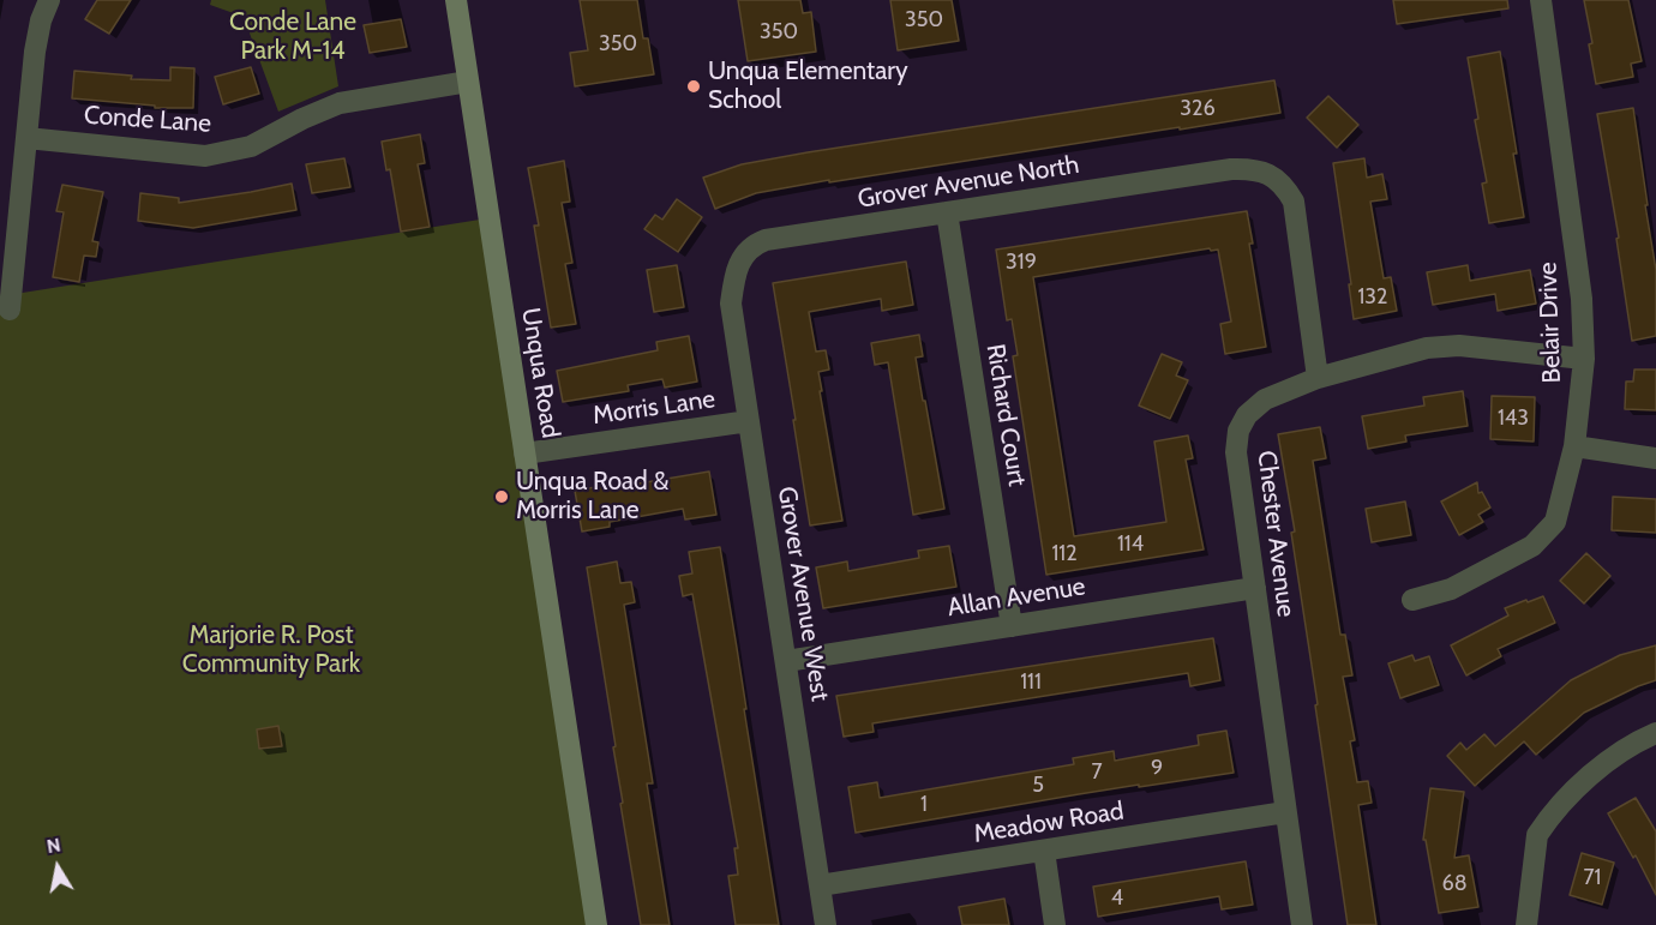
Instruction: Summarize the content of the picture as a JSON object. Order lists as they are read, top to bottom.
{
  "streets": {
    "street": [
      "Conde Lane",
      "Grover Avenue North",
      "Belair Drive",
      "Unqua Road",
      "Morris Lane",
      "Richard Court",
      "Chester Avenue",
      "Grover Avenue West",
      "Allan Avenue",
      "Meadow Road"
    ]
  },
  "crossings": [
    ["Conde Lane", "Unqua Road"],
    ["Grover Avenue North", "Richard Court"],
    ["Grover Avenue North", "Chester Avenue"],
    ["Grover Avenue North", "Grover Avenue West"],
    ["Belair Drive", "Chester Avenue"],
    ["Unqua Road", "Morris Lane"],
    ["Morris Lane", "Grover Avenue West"],
    ["Richard Court", "Allan Avenue"],
    ["Chester Avenue", "Allan Avenue"],
    ["Chester Avenue", "Meadow Road"],
    ["Grover Avenue West", "Allan Avenue"],
    ["Grover Avenue West", "Meadow Road"]
  ],
  "parks": ["Conde Lane Park M-14", "Marjorie R. Post Community Park"],
  "places": ["Unqua Elementary School", "Unqua Road & Morris Lane"],
  "house_numbers": [
    "350",
    "350",
    "350",
    "326",
    "319",
    "132",
    "143",
    "114",
    "112",
    "111",
    "9",
    "7",
    "5",
    "1",
    "71",
    "68",
    "4"
  ],
  "north": "top"
}
